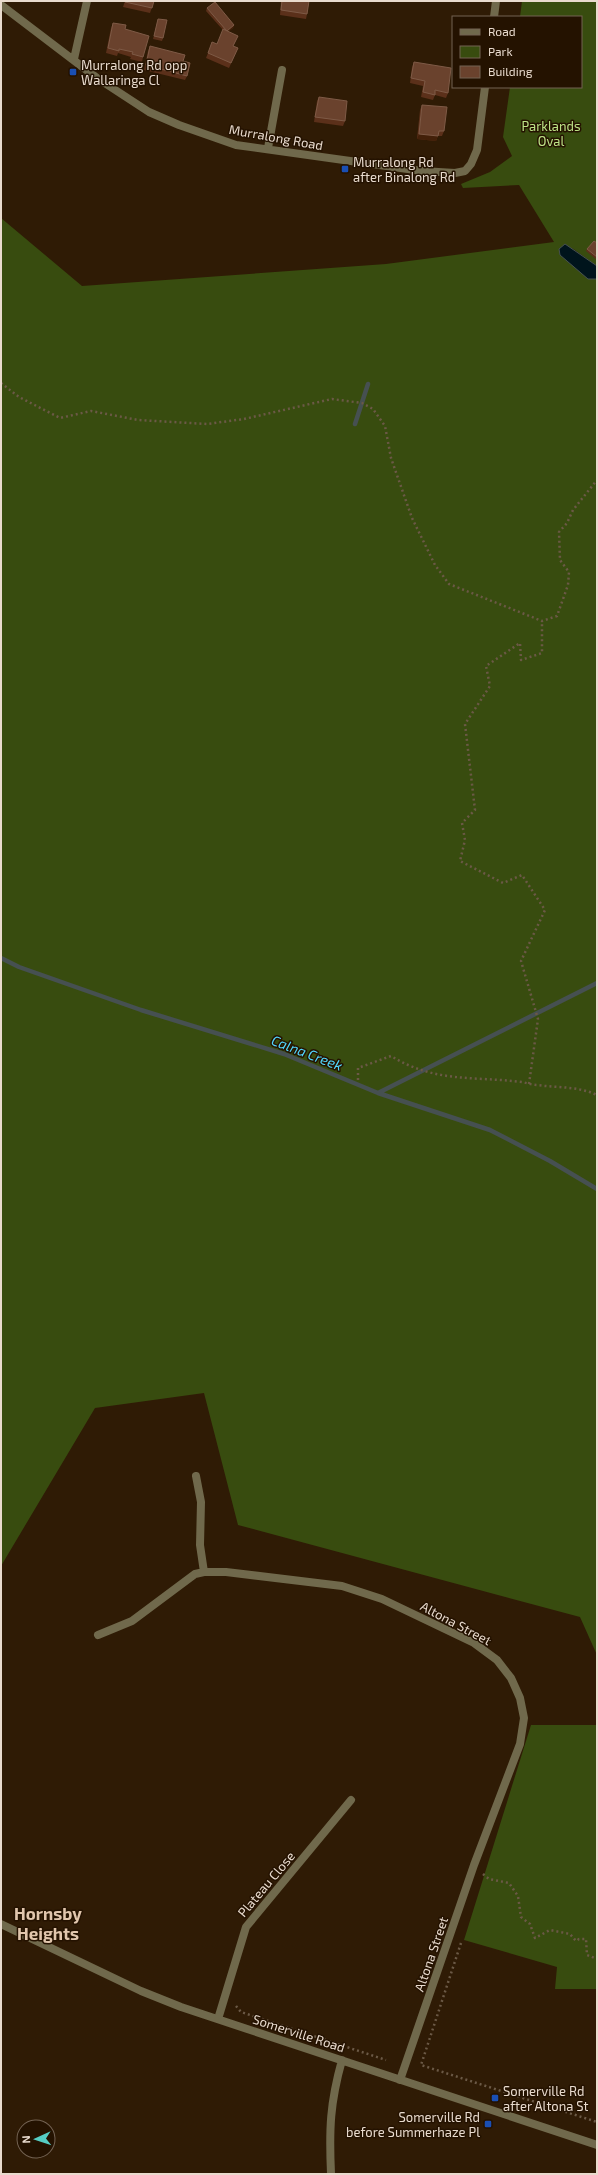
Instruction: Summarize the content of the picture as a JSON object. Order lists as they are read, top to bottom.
{
  "streets": {
    "street": [
      "Murralong Road",
      "Altona Street",
      "Plateau Close",
      "Somerville Road"
    ]
  },
  "crossings": [
    ["Altona Street", "Somerville Road"],
    ["Plateau Close", "Somerville Road"]
  ],
  "districts": ["Hornsby Heights"],
  "water": ["Calna Creek"],
  "parks": ["Parklands Oval"],
  "places": {
    "transit": [
      "Murralong Rd opp Wallaringa Cl",
      "Murralong Rd after Binalong Rd",
      "Somerville Rd after Altona St",
      "Somerville Rd before Summerhaze Pl"
    ]
  },
  "legend": ["Road", "Park", "Building"],
  "north": "left"
}
